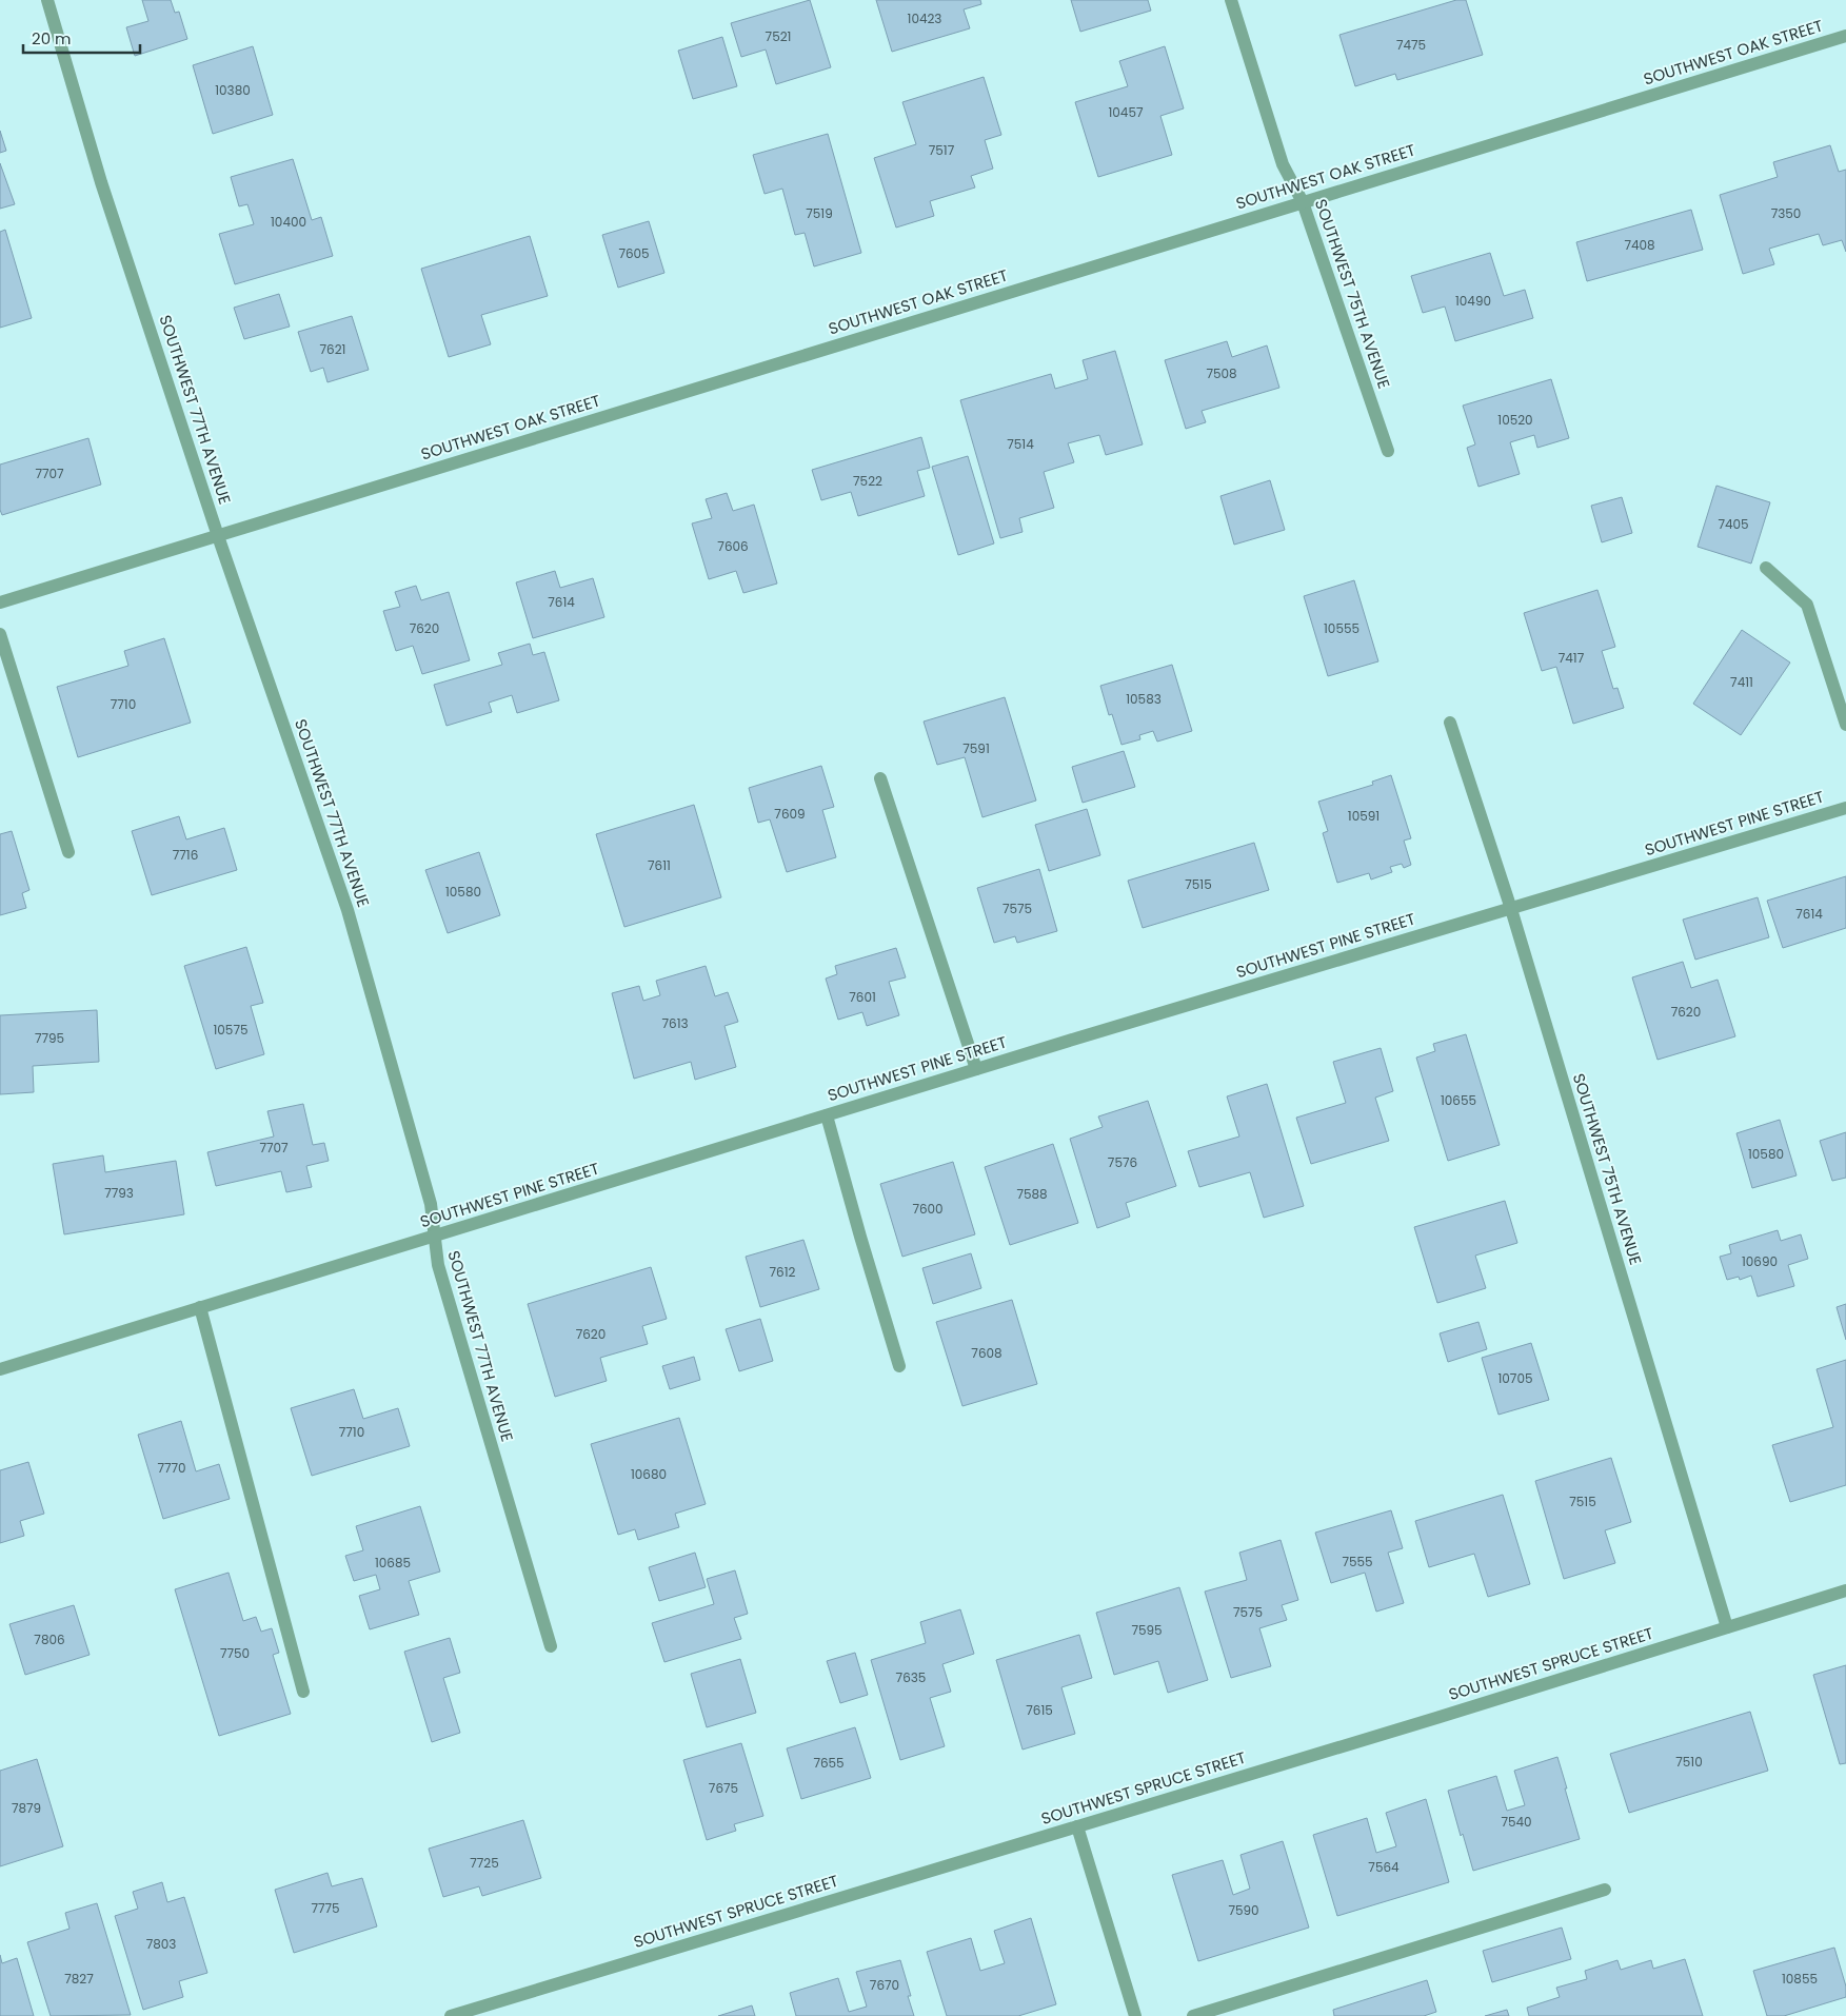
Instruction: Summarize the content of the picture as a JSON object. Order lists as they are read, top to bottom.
{
  "streets": {
    "street": [
      "SOUTHWEST OAK STREET",
      "SOUTHWEST 75TH AVENUE",
      "SOUTHWEST 77TH AVENUE",
      "SOUTHWEST PINE STREET",
      "SOUTHWEST SPRUCE STREET"
    ]
  },
  "crossings": [
    ["SOUTHWEST OAK STREET", "SOUTHWEST 75TH AVENUE"],
    ["SOUTHWEST OAK STREET", "SOUTHWEST 77TH AVENUE"],
    ["SOUTHWEST 75TH AVENUE", "SOUTHWEST PINE STREET"],
    ["SOUTHWEST 75TH AVENUE", "SOUTHWEST SPRUCE STREET"],
    ["SOUTHWEST 77TH AVENUE", "SOUTHWEST PINE STREET"]
  ],
  "house_numbers": [
    "10423",
    "7521",
    "7475",
    "10380",
    "10457",
    "7517",
    "7519",
    "7350",
    "10400",
    "7408",
    "7605",
    "10490",
    "7621",
    "7508",
    "10520",
    "7514",
    "7707",
    "7522",
    "7405",
    "7606",
    "7614",
    "7620",
    "10555",
    "7417",
    "7411",
    "10583",
    "7710",
    "7591",
    "7609",
    "10591",
    "7716",
    "7611",
    "7515",
    "10580",
    "7575",
    "7614",
    "7601",
    "7620",
    "7613",
    "10575",
    "7795",
    "10655",
    "7707",
    "10580",
    "7576",
    "7793",
    "7588",
    "7600",
    "10690",
    "7612",
    "7620",
    "7608",
    "10705",
    "7710",
    "7770",
    "10680",
    "7515",
    "7555",
    "10685",
    "7575",
    "7595",
    "7806",
    "7750",
    "7635",
    "7615",
    "7510",
    "7655",
    "7675",
    "7879",
    "7540",
    "7725",
    "7564",
    "7775",
    "7590",
    "7803",
    "7827",
    "10855",
    "7670"
  ],
  "scale_bar": "20 m"
}
